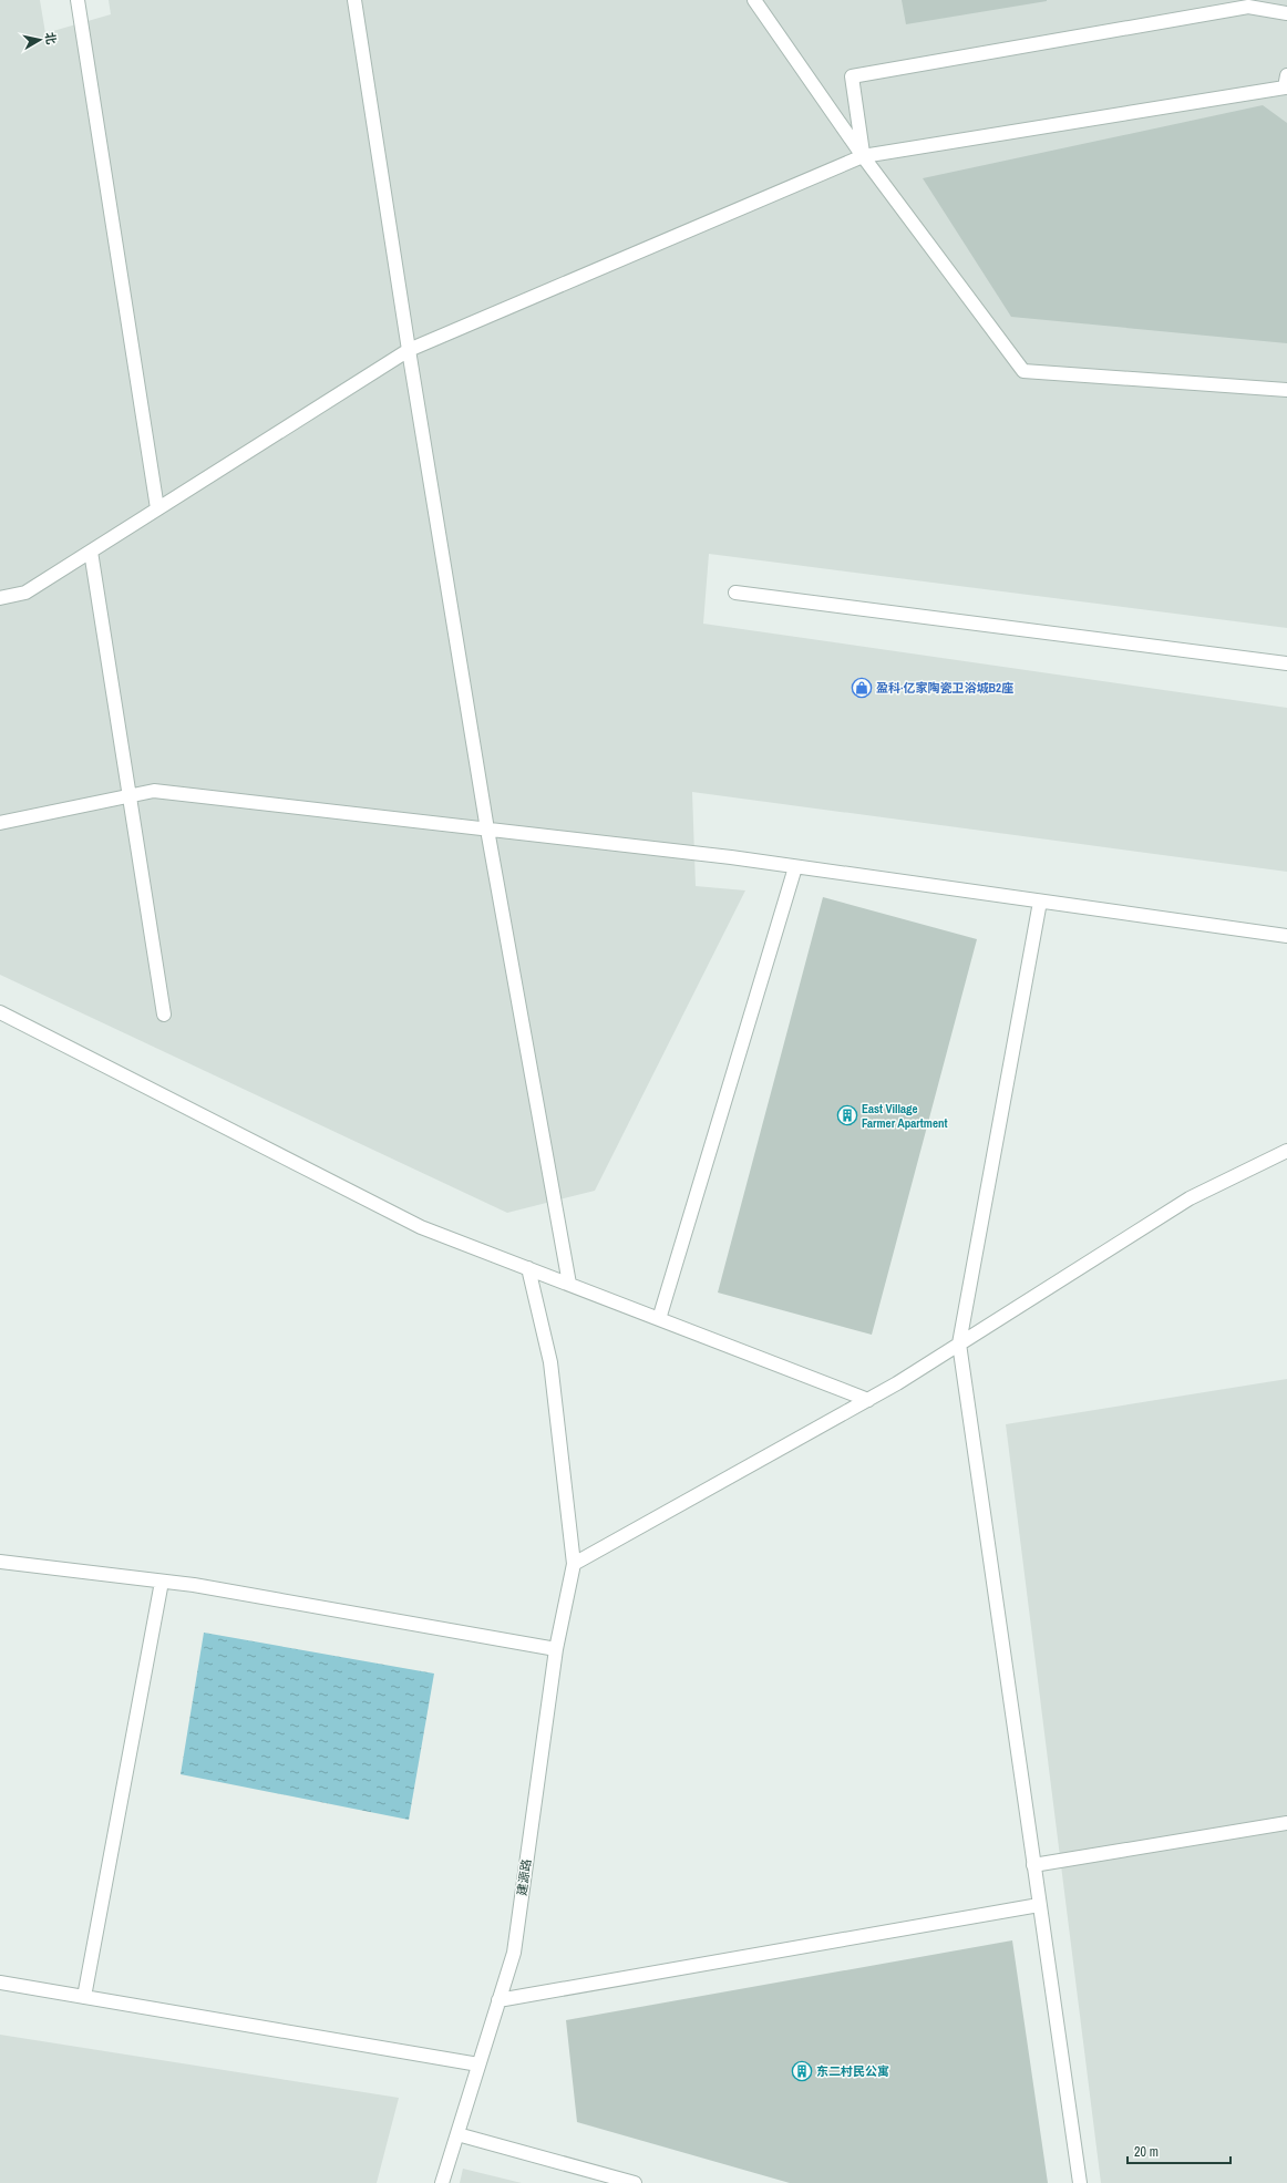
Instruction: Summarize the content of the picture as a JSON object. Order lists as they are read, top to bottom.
{
  "streets": {
    "street": ["建源路"]
  },
  "places": {
    "shop": ["盈科·亿家陶瓷卫浴城B2座"],
    "building": ["East Village Farmer Apartment", "东二村民公寓"]
  },
  "scale_bar": "20 m",
  "north": "right"
}
